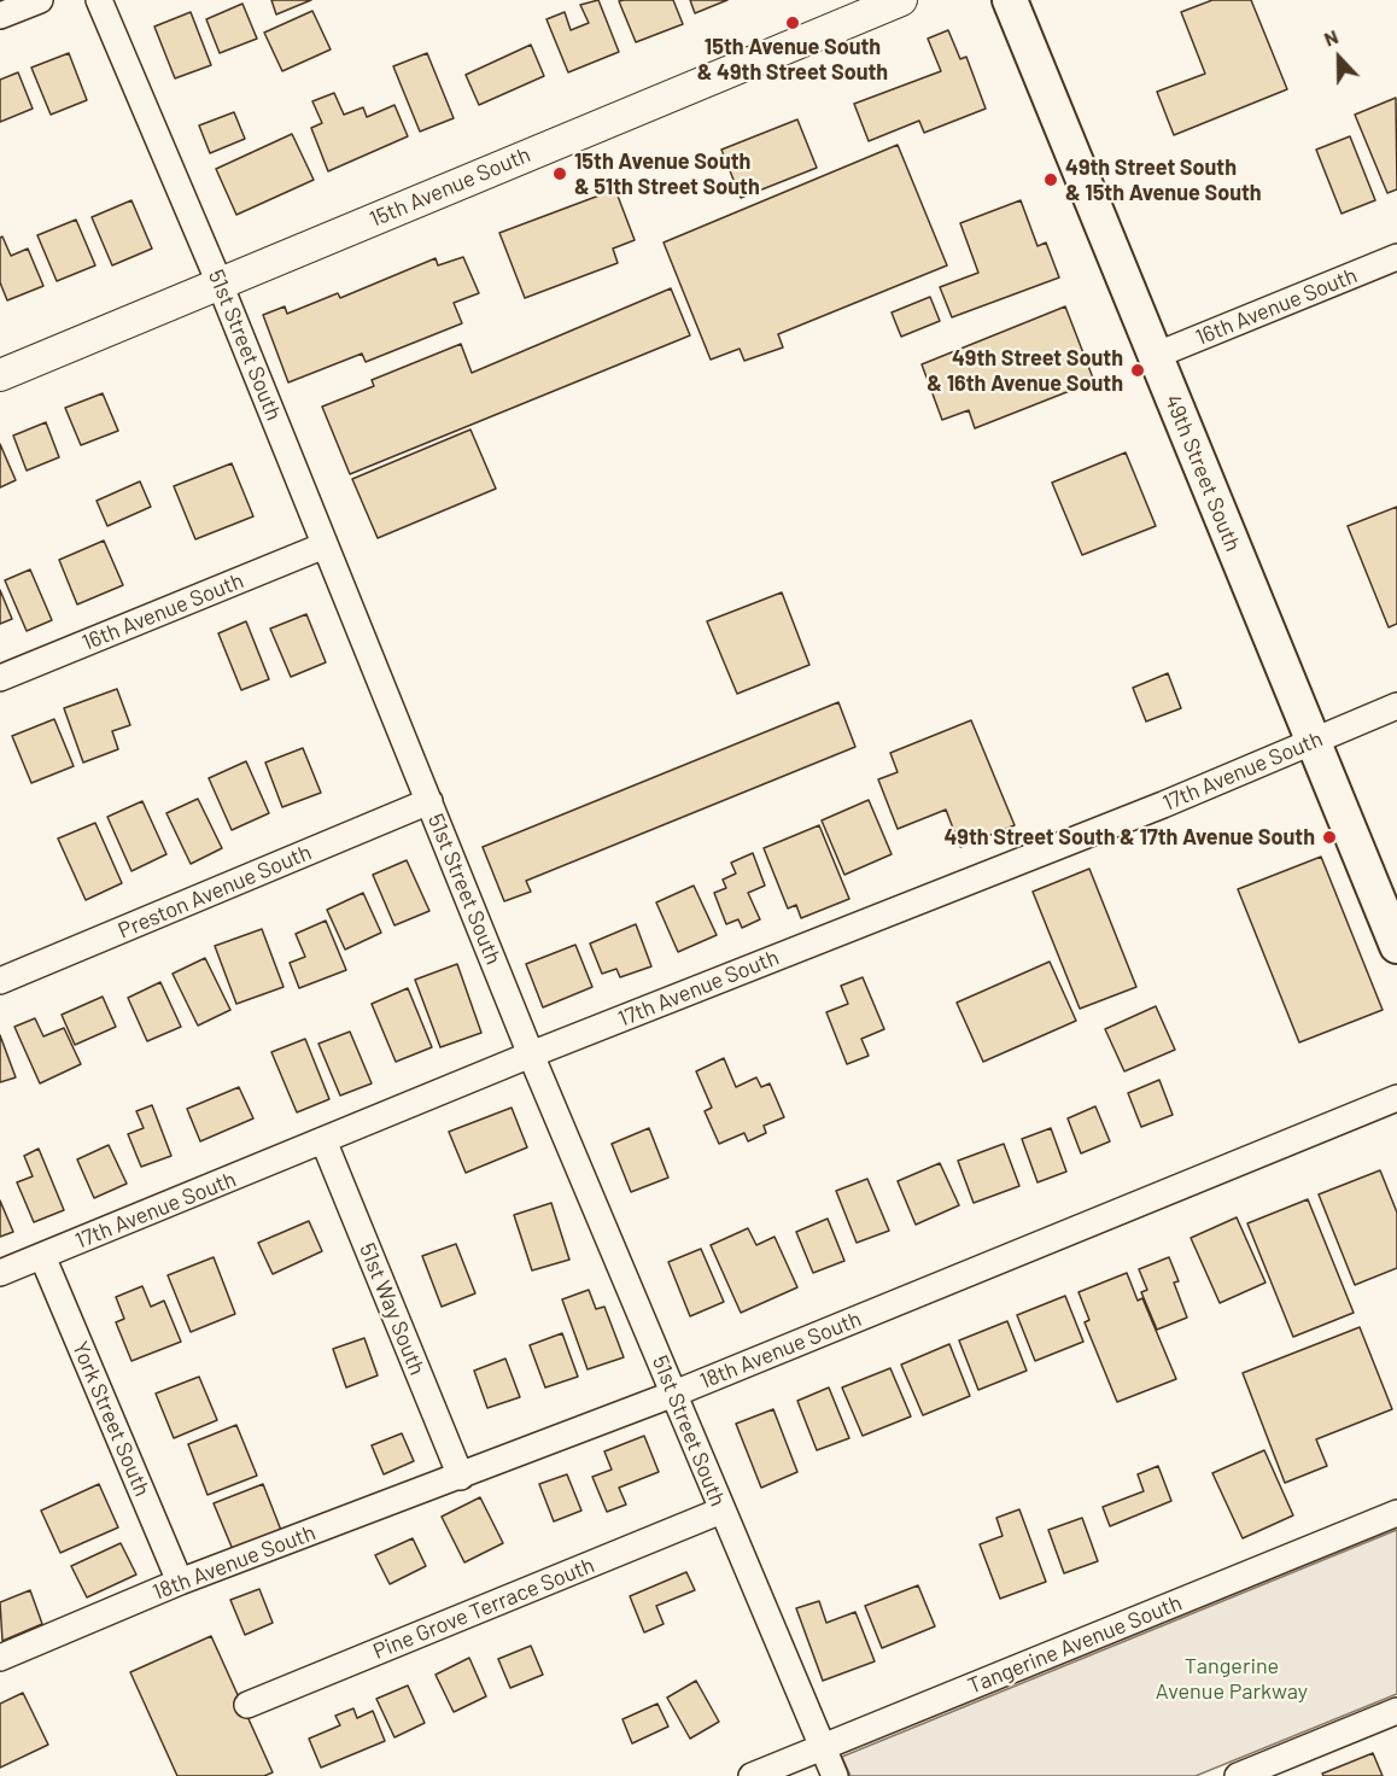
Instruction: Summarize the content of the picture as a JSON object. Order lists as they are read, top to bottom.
{
  "streets": {
    "main road": ["49th Street South"],
    "street": [
      "15th Avenue South",
      "16th Avenue South",
      "51st Street South",
      "17th Avenue South",
      "Preston Avenue South",
      "51st Way South",
      "18th Avenue South",
      "York Street South",
      "Pine Grove Terrace South",
      "Tangerine Avenue South"
    ]
  },
  "crossings": [
    ["15th Avenue South", "51st Street South"],
    ["16th Avenue South", "51st Street South"],
    ["16th Avenue South", "49th Street South"],
    ["51st Street South", "17th Avenue South"],
    ["51st Street South", "Preston Avenue South"],
    ["51st Street South", "18th Avenue South"],
    ["51st Street South", "Pine Grove Terrace South"],
    ["51st Street South", "Tangerine Avenue South"],
    ["49th Street South", "17th Avenue South"],
    ["17th Avenue South", "51st Way South"],
    ["17th Avenue South", "York Street South"],
    ["51st Way South", "18th Avenue South"],
    ["18th Avenue South", "York Street South"]
  ],
  "parks": ["Tangerine Avenue Parkway"],
  "places": [
    "15th Avenue South & 49th Street South",
    "15th Avenue South & 51th Street South",
    "49th Street South & 15th Avenue South",
    "49th Street South & 16th Avenue South",
    "49th Street South & 17th Avenue South"
  ],
  "north": "top"
}
